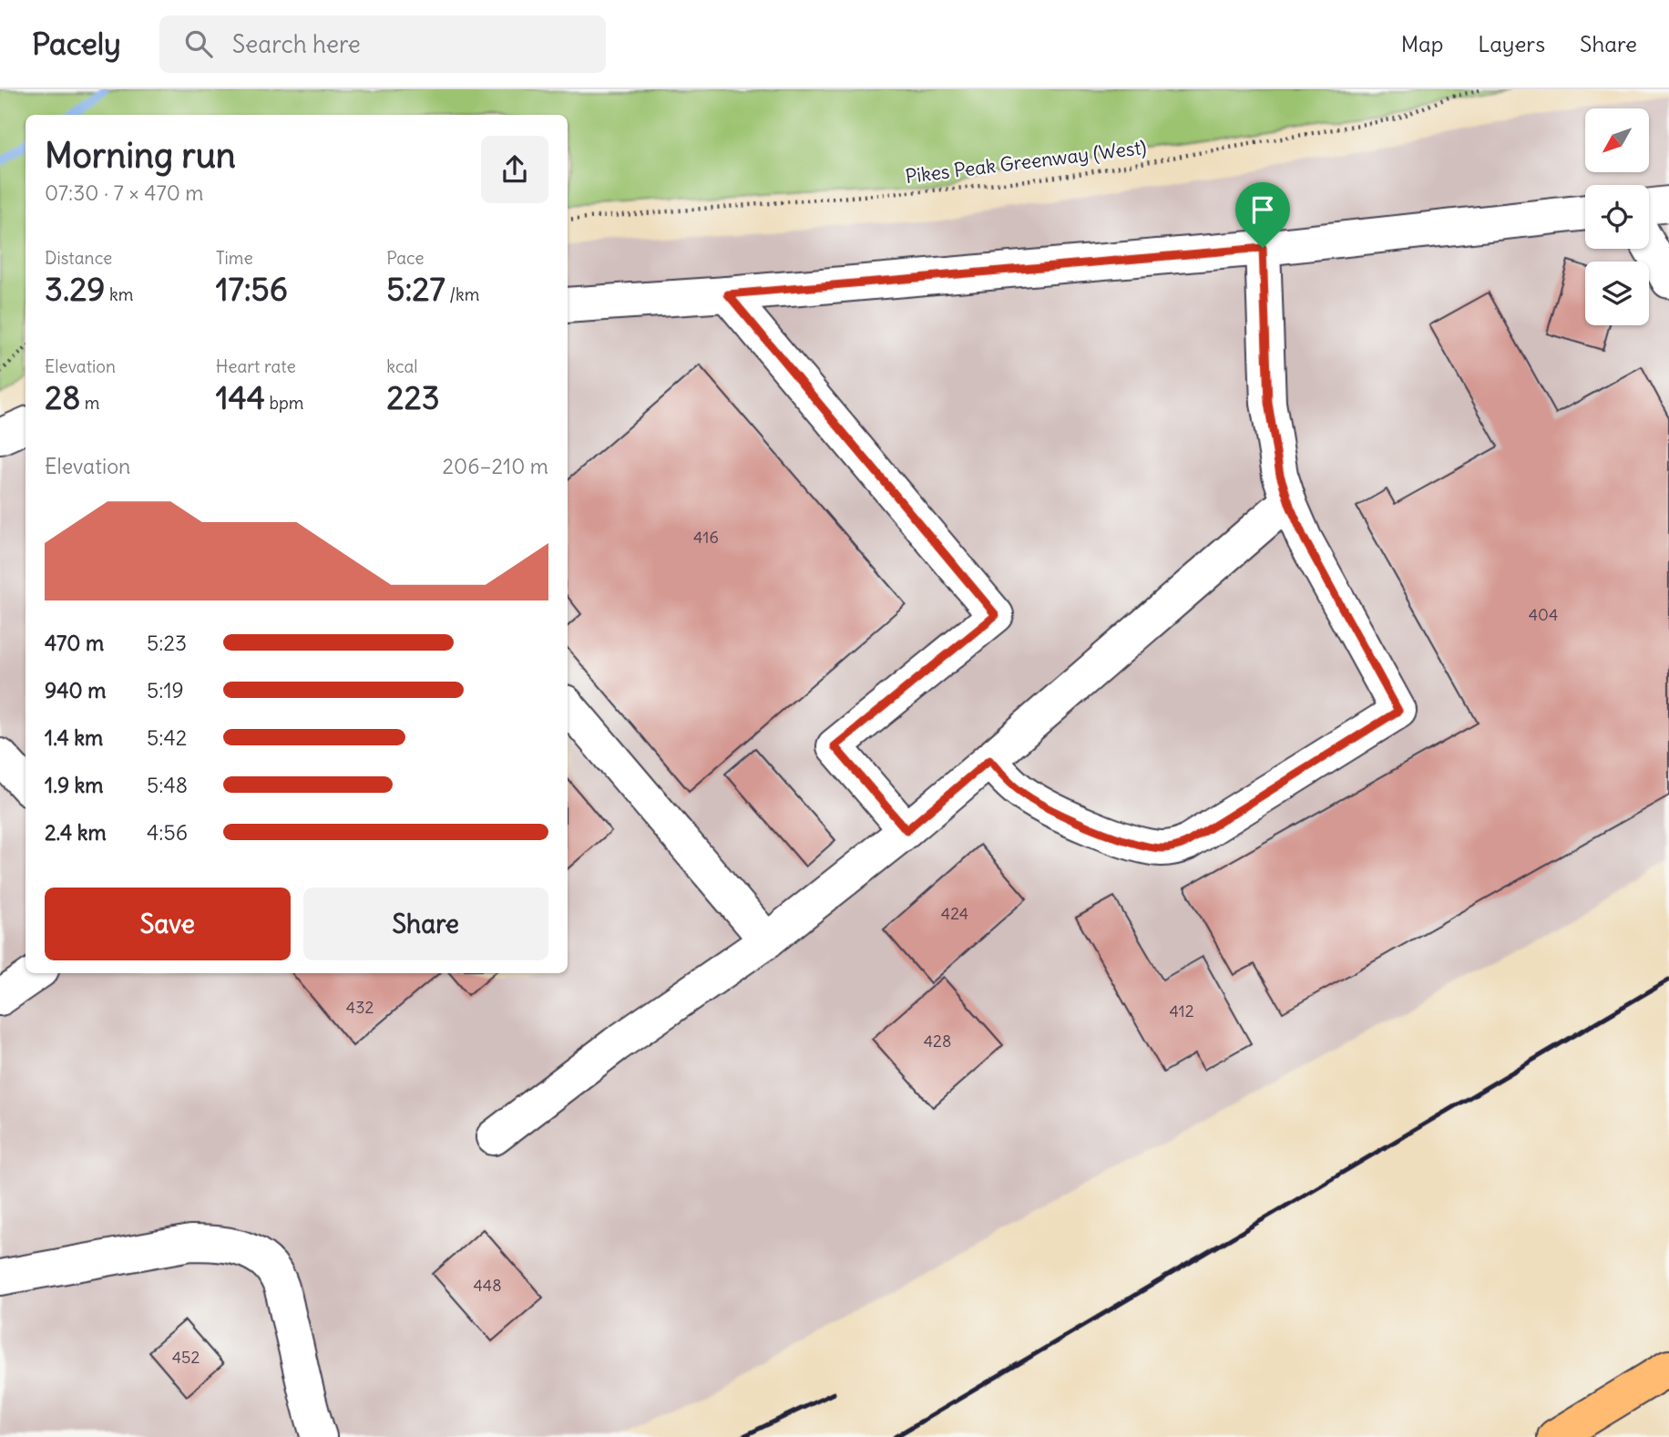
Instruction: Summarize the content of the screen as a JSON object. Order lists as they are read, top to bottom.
{
  "streets": {
    "path": ["Pikes Peak Greenway (West)"]
  },
  "house_numbers": [
    "416",
    "404",
    "424",
    "432",
    "412",
    "428",
    "448",
    "452"
  ],
  "north": "bottom left",
  "page": {
    "header": "Pacely",
    "search": "Search here",
    "nav": ["Map", "Layers", "Share"],
    "heading": ["Morning run", "07:30 · 7 × 470 m"],
    "stats": [
      ["Distance", "3.29 km"],
      ["Time", "17:56"],
      ["Pace", "5:27 /km"],
      ["Elevation", "28 m"],
      ["Heart rate", "144 bpm"],
      ["kcal", "223"]
    ],
    "chart": ["Elevation", "206–210 m"],
    "list": [
      {
        "name": "470 m",
        "note": "5:23"
      },
      {
        "name": "940 m",
        "note": "5:19"
      },
      {
        "name": "1.4 km",
        "note": "5:42"
      },
      {
        "name": "1.9 km",
        "note": "5:48"
      },
      {
        "name": "2.4 km",
        "note": "4:56"
      }
    ],
    "buttons": ["Save", "Share"]
  }
}
